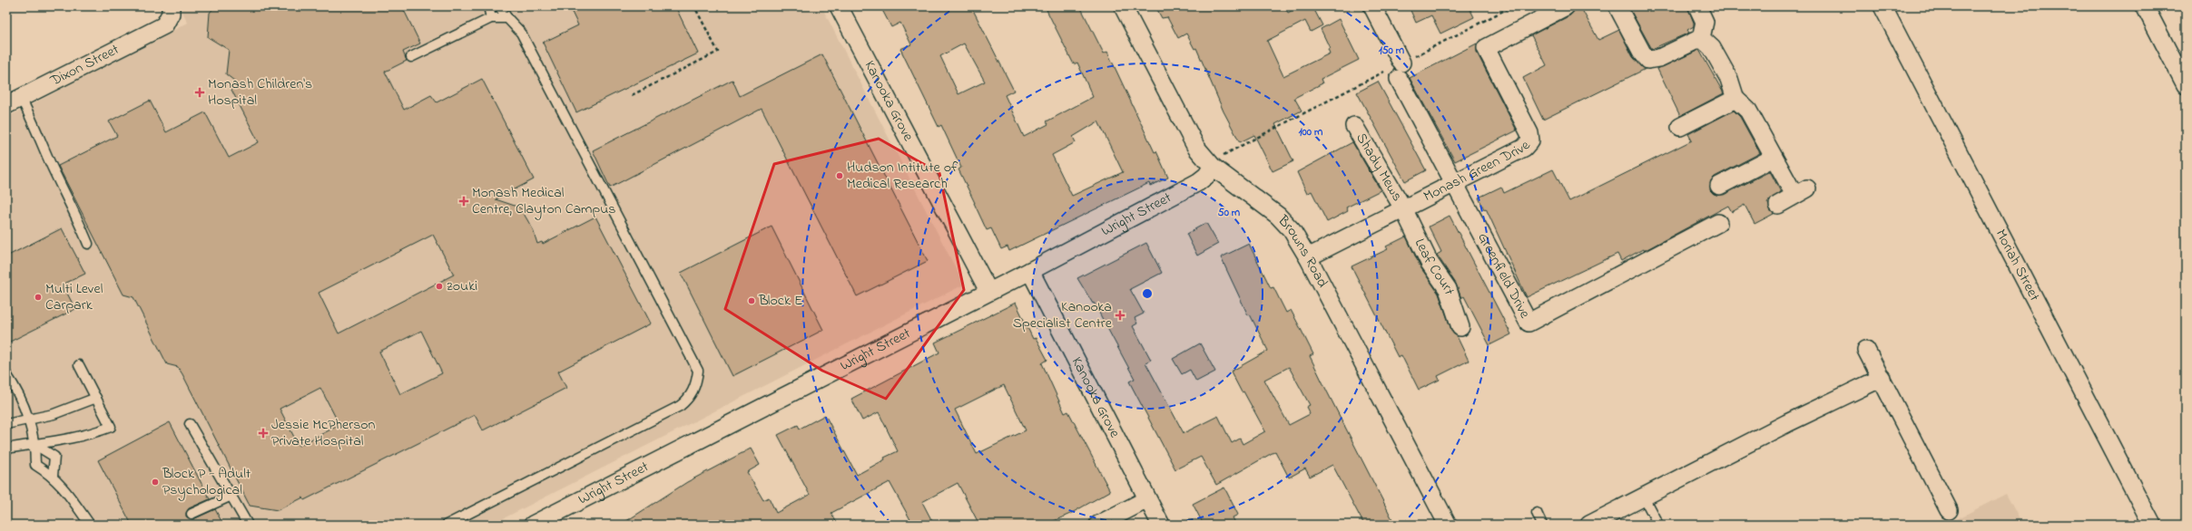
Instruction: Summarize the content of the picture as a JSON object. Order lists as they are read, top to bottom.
{
  "streets": {
    "street": [
      "Dixon Street",
      "Kanooka Grove",
      "Shady Mews",
      "Monash Green Drive",
      "Wright Street",
      "Browns Road",
      "Moriah Street",
      "Leaf Court",
      "Greenfield Drive"
    ]
  },
  "crossings": [
    ["Kanooka Grove", "Wright Street"],
    ["Shady Mews", "Monash Green Drive"],
    ["Shady Mews", "Leaf Court"],
    ["Monash Green Drive", "Browns Road"],
    ["Monash Green Drive", "Leaf Court"],
    ["Monash Green Drive", "Greenfield Drive"],
    ["Wright Street", "Browns Road"]
  ],
  "places": {
    "health": [
      "Monash Children's Hospital",
      "Monash Medical Centre, Clayton Campus",
      "Kanooka Specialist Centre",
      "Jessie McPherson Private Hospital"
    ],
    "other": [
      "Hudson Intitute of Medical Research",
      "zouki",
      "Multi Level Carpark",
      "Block E",
      "Block P - Adult Psychological"
    ]
  },
  "rings": ["150 m", "100 m", "50 m"]
}
